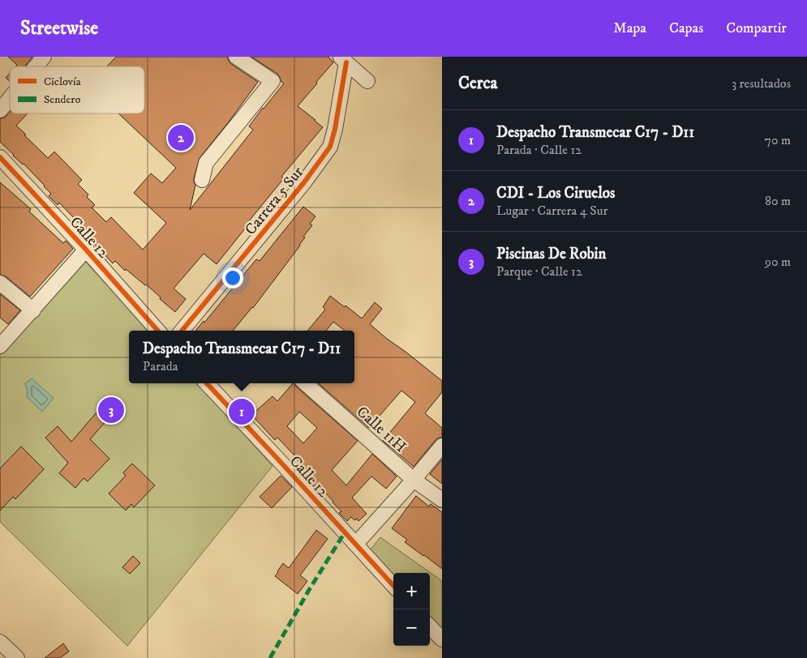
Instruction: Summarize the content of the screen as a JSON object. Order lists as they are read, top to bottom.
{
  "streets": {
    "street": ["Carrera 5 Sur", "Calle 12", "Calle 11H"]
  },
  "legend": ["Ciclovía", "Sendero"],
  "page": {
    "header": "Streetwise",
    "nav": ["Mapa", "Capas", "Compartir"],
    "heading": ["Cerca", "3 resultados"],
    "list": [
      {
        "mark": "1",
        "name": "Despacho Transmecar C17 - D11",
        "note": "Parada · Calle 12",
        "value": "70 m"
      },
      {
        "mark": "2",
        "name": "CDI - Los Ciruelos",
        "note": "Lugar · Carrera 4 Sur",
        "value": "80 m"
      },
      {
        "mark": "3",
        "name": "Piscinas De Robin",
        "note": "Parque · Calle 12",
        "value": "90 m"
      }
    ],
    "pins": ["2", "3", "1"],
    "popup": ["Despacho Transmecar C17 - D11", "Parada"],
    "map_buttons": ["+", "−"]
  }
}
